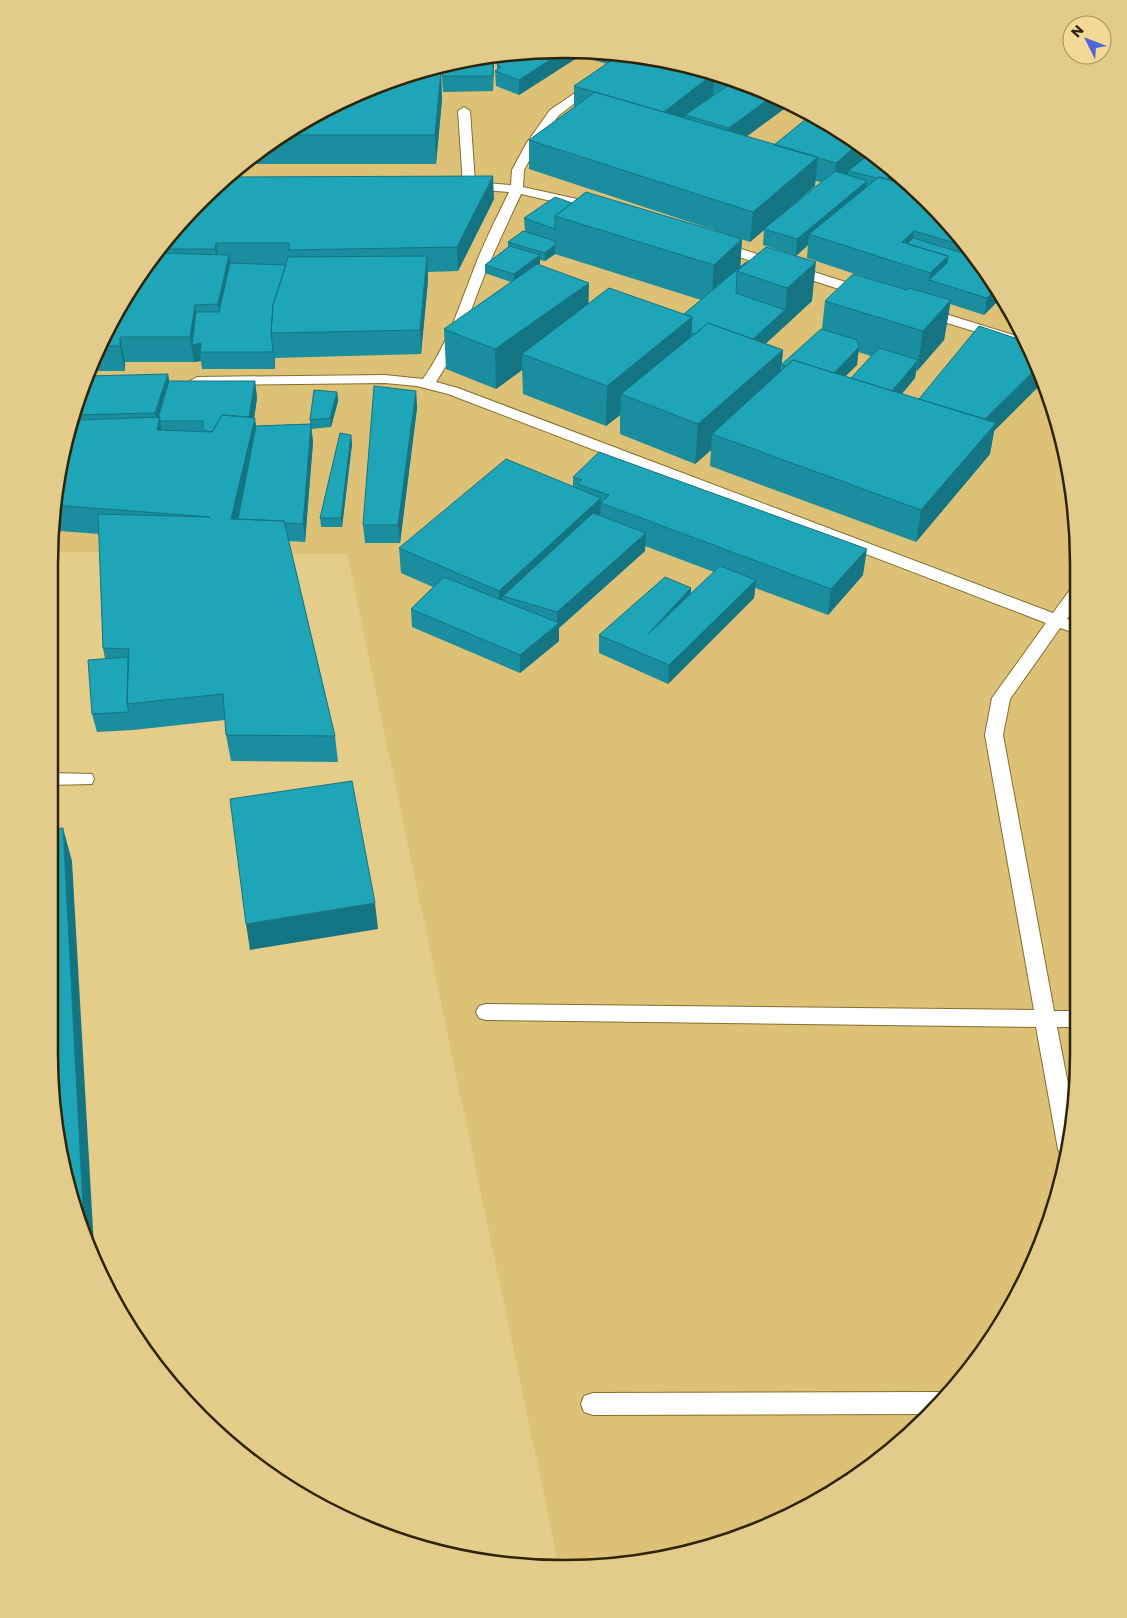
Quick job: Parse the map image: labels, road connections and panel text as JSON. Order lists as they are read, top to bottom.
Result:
{
  "north": "top left"
}
